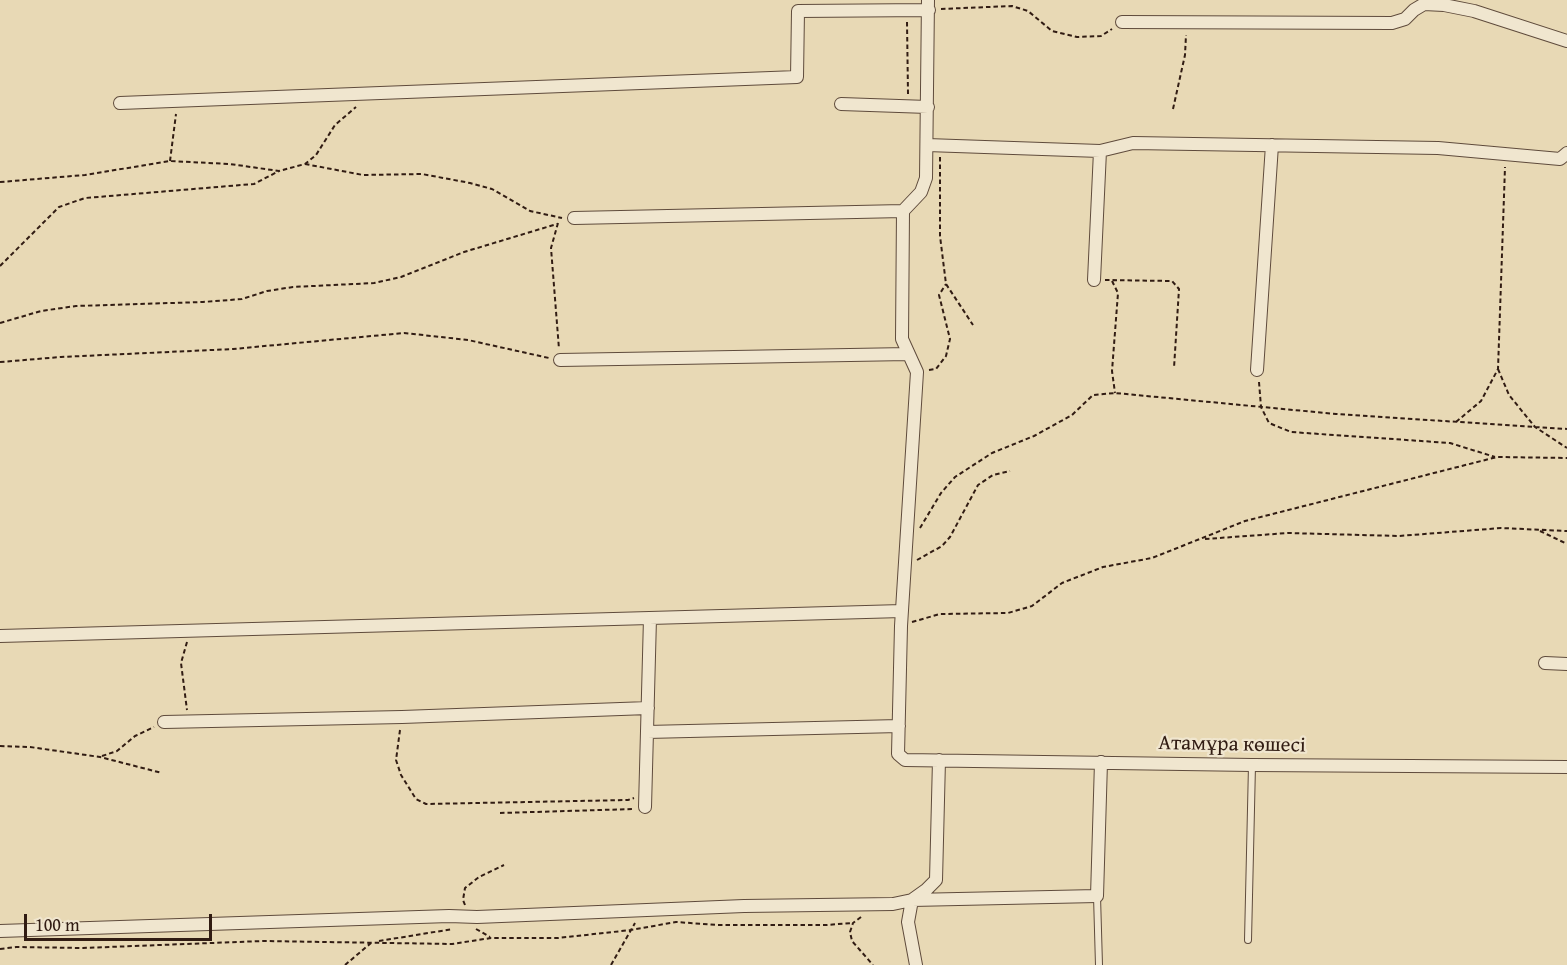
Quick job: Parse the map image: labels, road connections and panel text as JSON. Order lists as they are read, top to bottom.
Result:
{
  "streets": {
    "street": ["Атамұра көшесі"]
  },
  "scale_bar": "100 m"
}
